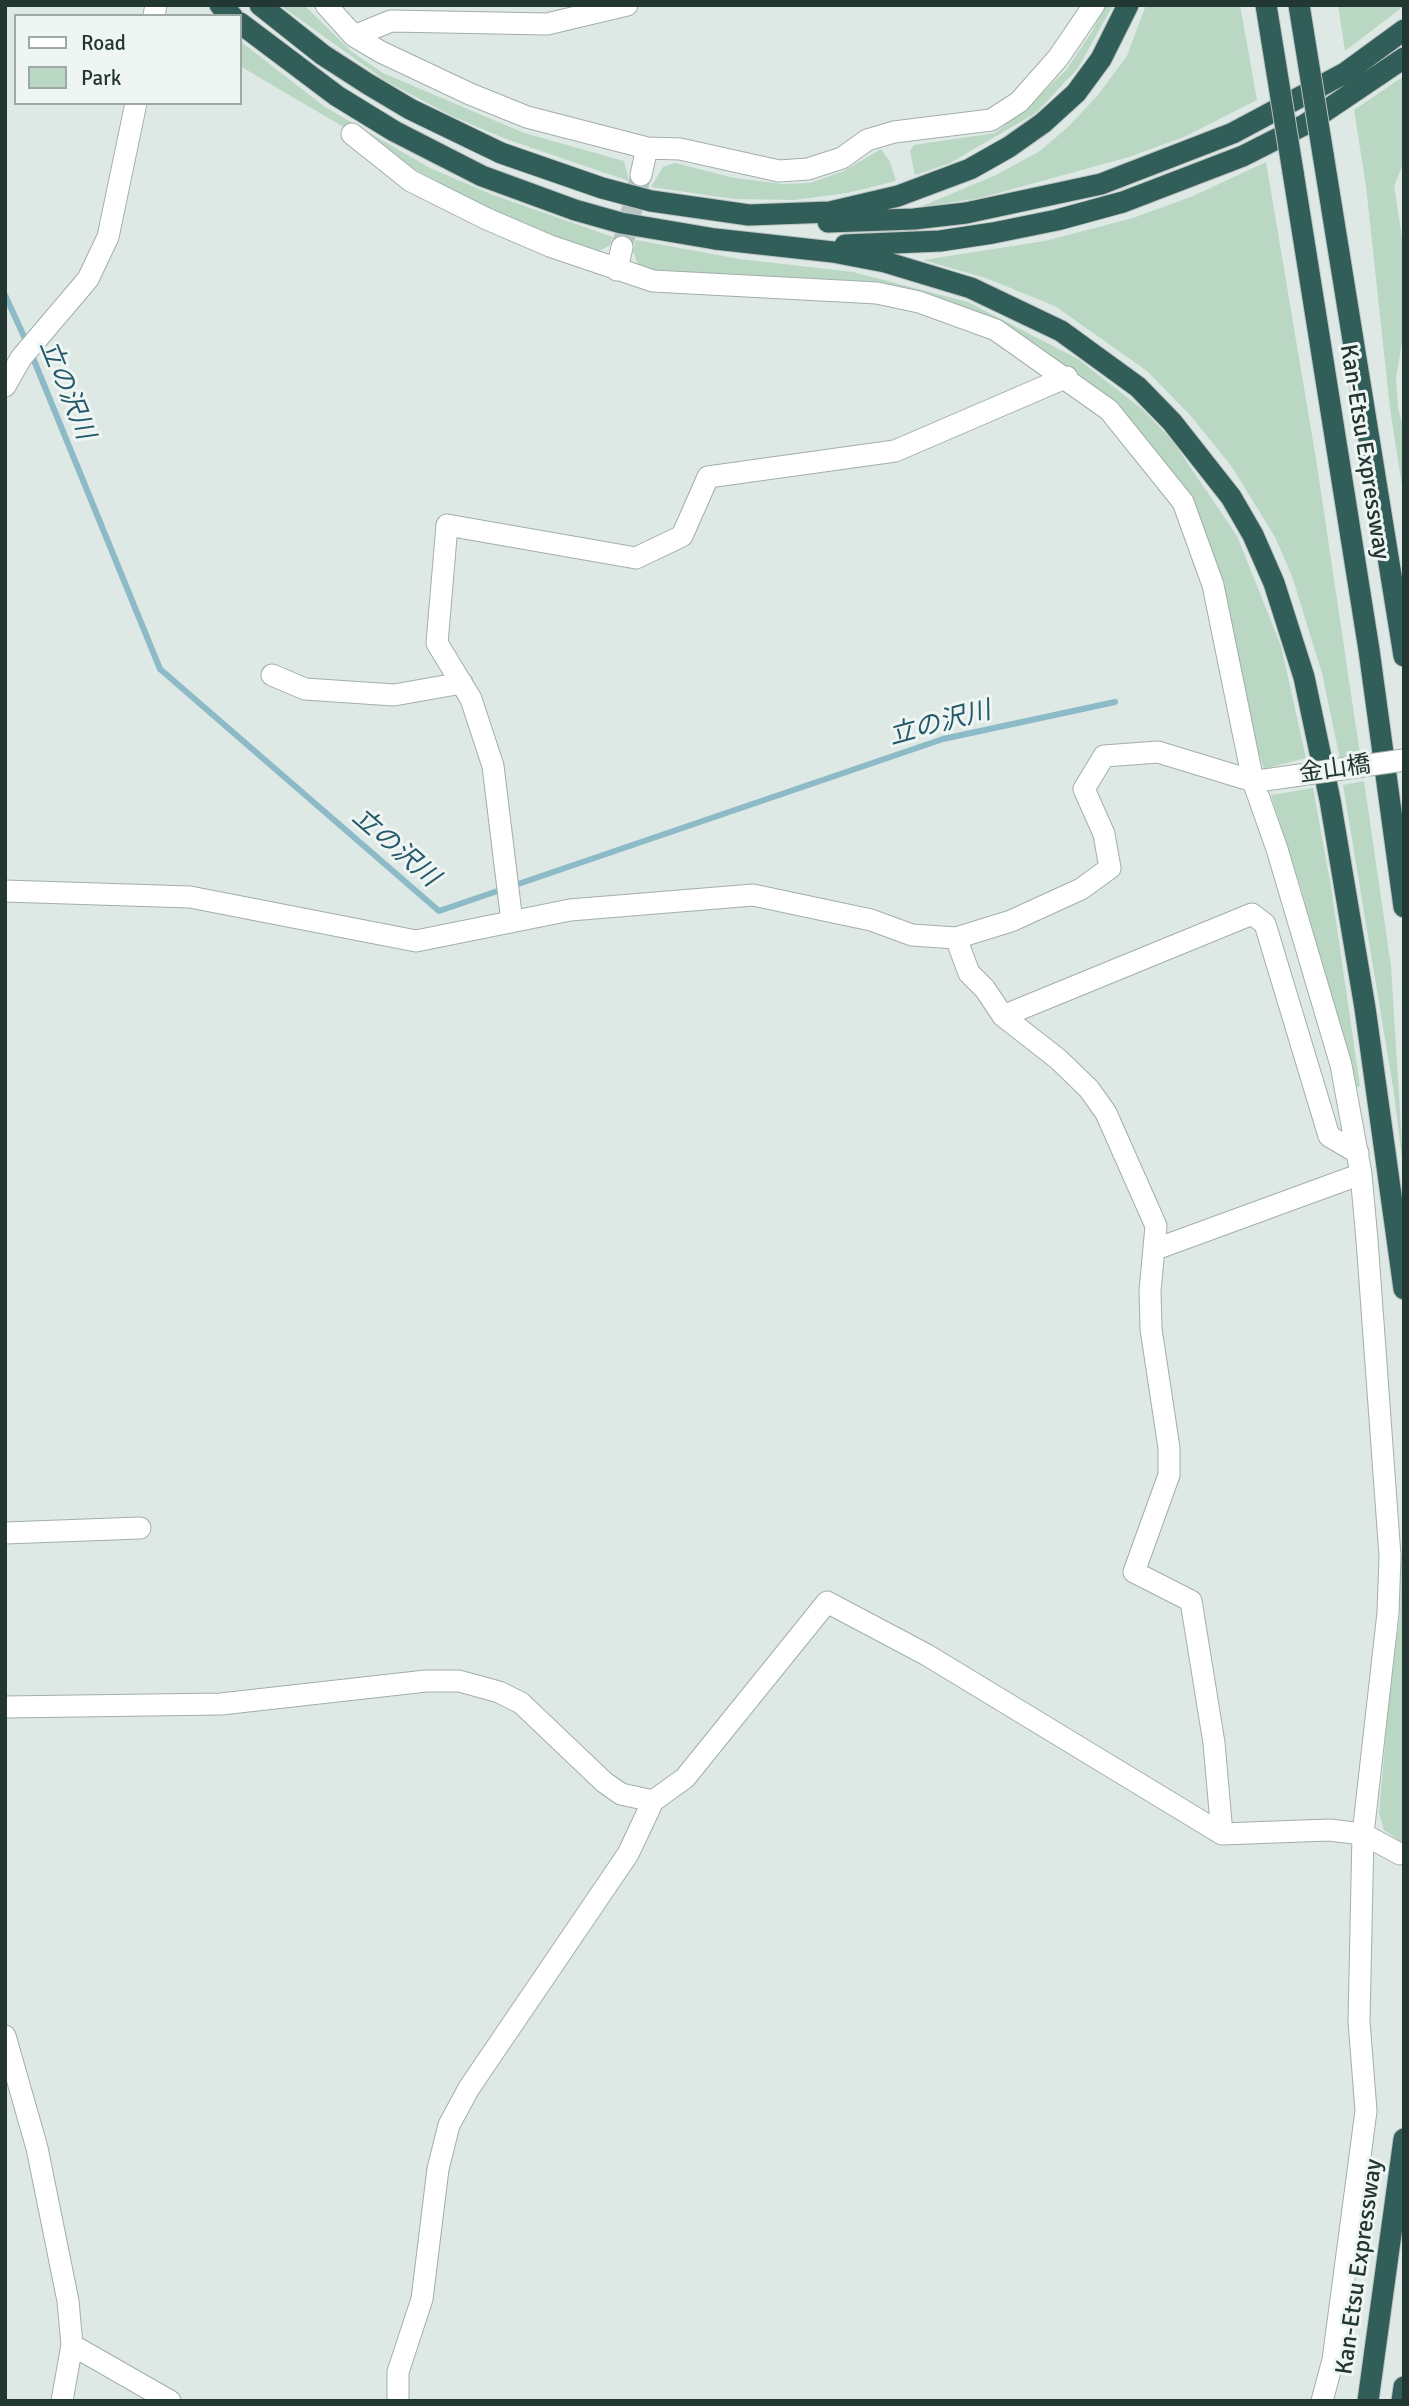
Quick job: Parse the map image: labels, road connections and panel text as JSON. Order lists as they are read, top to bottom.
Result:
{
  "streets": {
    "highway": ["Kan-Etsu Expressway"],
    "street": ["金山橋"]
  },
  "water": ["立の沢川"],
  "legend": ["Road", "Park"]
}
